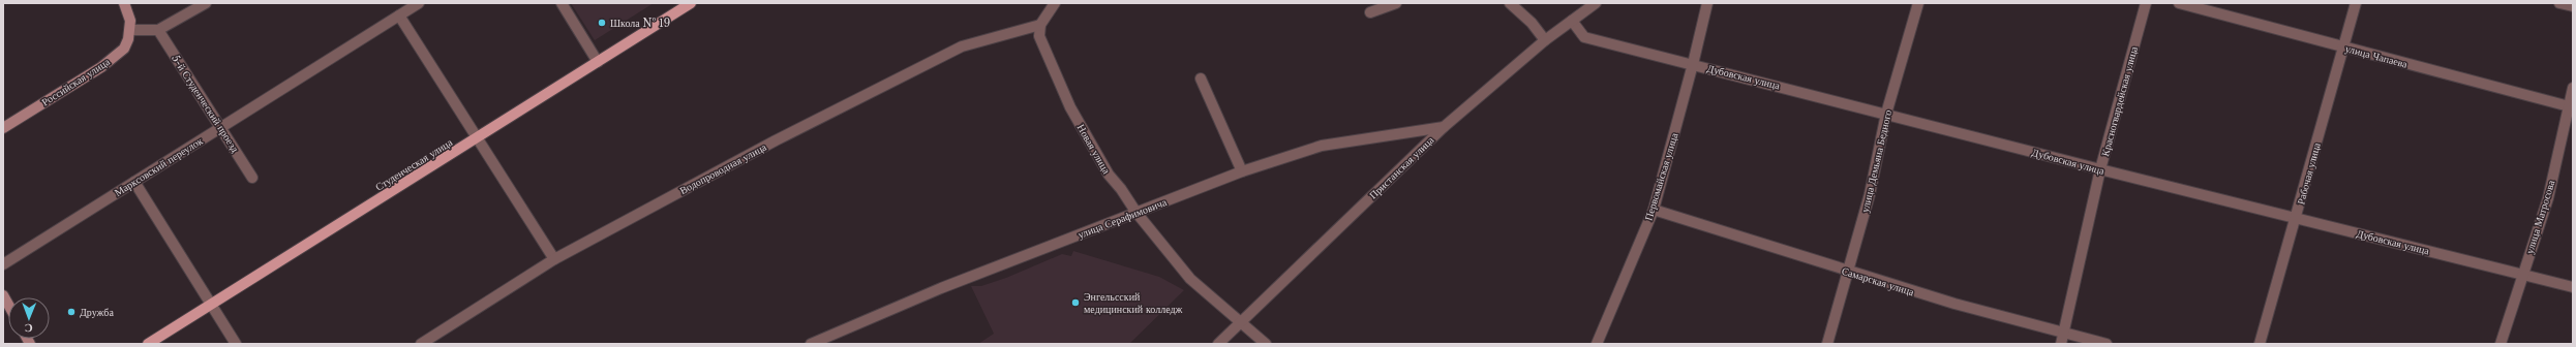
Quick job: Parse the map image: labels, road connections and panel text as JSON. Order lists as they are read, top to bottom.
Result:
{
  "streets": {
    "main road": ["Российская улица", "Студенческая улица"],
    "street": [
      "улица Чапаева",
      "Дубовская улица",
      "Красногвардейская улица",
      "5-й Студенческий проезд",
      "Новая улица",
      "улица Демьяна Бедного",
      "Марксовский переулок",
      "Пристанская улица",
      "Водопроводная улица",
      "Рабочая улица",
      "Первомайская улица",
      "улица Матросова",
      "улица Серафимовича",
      "Самарская улица"
    ]
  },
  "crossings": [
    ["улица Чапаева", "Рабочая улица"],
    ["улица Чапаева", "улица Матросова"],
    ["Дубовская улица", "Красногвардейская улица"],
    ["Дубовская улица", "улица Демьяна Бедного"],
    ["Дубовская улица", "Пристанская улица"],
    ["Дубовская улица", "Рабочая улица"],
    ["Дубовская улица", "Первомайская улица"],
    ["Дубовская улица", "улица Матросова"],
    ["Красногвардейская улица", "Самарская улица"],
    ["5-й Студенческий проезд", "Марксовский переулок"],
    ["Новая улица", "Пристанская улица"],
    ["Новая улица", "Водопроводная улица"],
    ["Новая улица", "улица Серафимовича"],
    ["улица Демьяна Бедного", "Самарская улица"],
    ["Пристанская улица", "улица Серафимовича"],
    ["Первомайская улица", "Самарская улица"]
  ],
  "places": ["Школа № 19", "Энгельсский медицинский колледж", "Дружба"],
  "north": "bottom"
}
